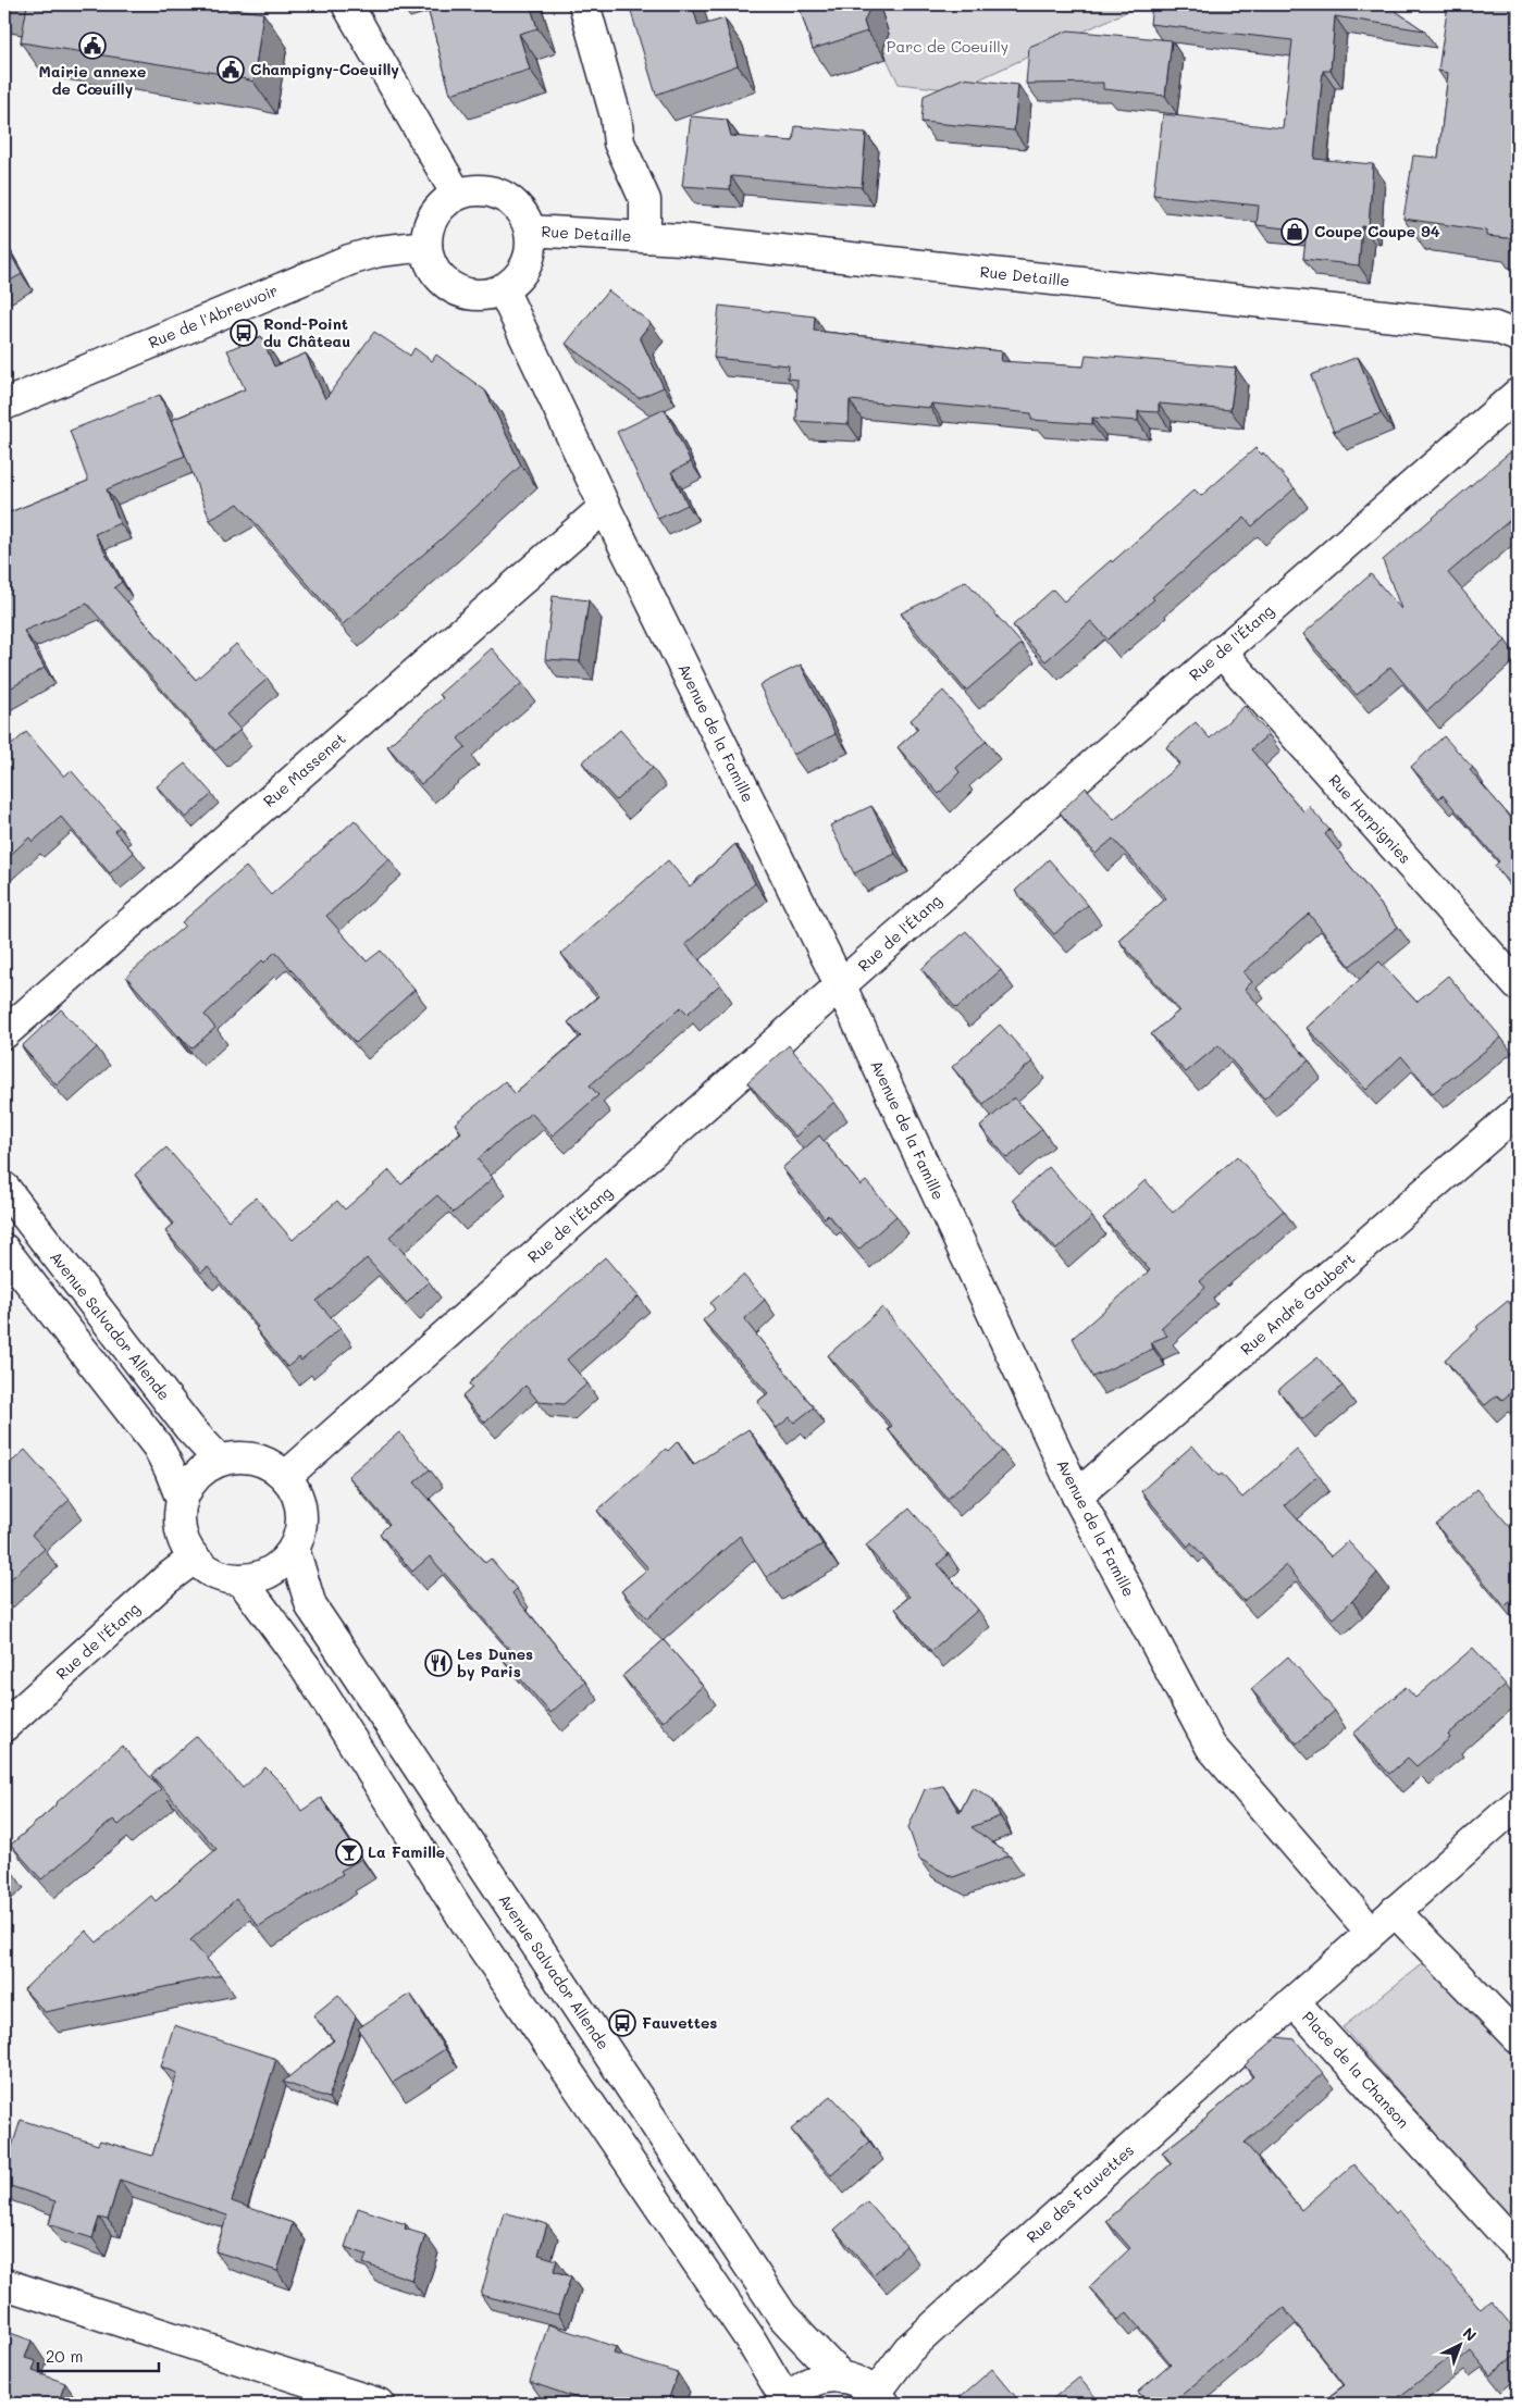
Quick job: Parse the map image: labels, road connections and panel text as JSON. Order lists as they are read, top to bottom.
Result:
{
  "streets": {
    "street": [
      "Rue Detaille",
      "Rue de l'Abreuvoir",
      "Rue de l'Étang",
      "Avenue de la Famille",
      "Rue Massenet",
      "Rue Harpignies",
      "Rue André Gaubert",
      "Avenue Salvador Allende",
      "Place de la Chanson",
      "Rue des Fauvettes"
    ]
  },
  "crossings": [
    ["Rue Detaille", "Rue de l'Abreuvoir"],
    ["Rue Detaille", "Avenue de la Famille"],
    ["Rue de l'Abreuvoir", "Avenue de la Famille"],
    ["Rue de l'Étang", "Avenue de la Famille"],
    ["Rue de l'Étang", "Rue Harpignies"],
    ["Rue de l'Étang", "Avenue Salvador Allende"],
    ["Avenue de la Famille", "Rue Massenet"],
    ["Avenue de la Famille", "Rue André Gaubert"],
    ["Avenue de la Famille", "Place de la Chanson"],
    ["Place de la Chanson", "Rue des Fauvettes"]
  ],
  "parks": ["Parc de Coeuilly"],
  "places": {
    "public building": ["Mairie annexe de Cœuilly", "Champigny-Coeuilly"],
    "shop": ["Coupe Coupe 94"],
    "bus stop": ["Rond-Point du Château", "Fauvettes"],
    "restaurant": ["Les Dunes by Paris"],
    "bar": ["La Famille"]
  },
  "scale_bar": "20 m",
  "north": "top right"
}
